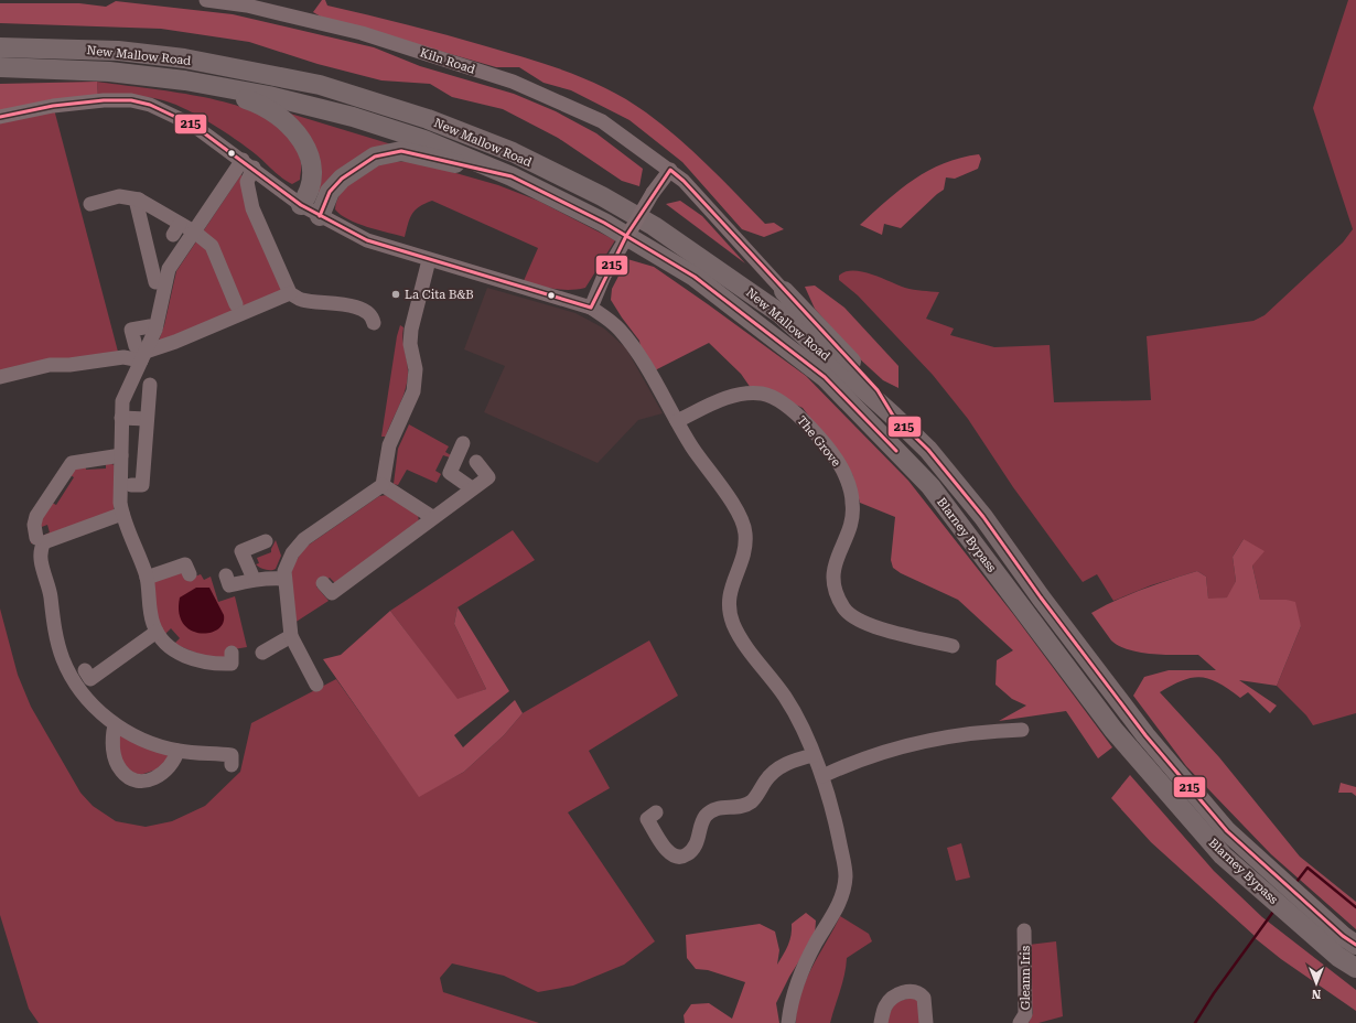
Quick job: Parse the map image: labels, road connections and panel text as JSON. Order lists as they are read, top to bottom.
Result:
{
  "streets": {
    "highway": ["New Mallow Road", "Blarney Bypass"],
    "street": ["Kiln Road", "The Grove", "Gleann Iris"]
  },
  "crossings": [
    ["New Mallow Road", "Blarney Bypass"]
  ],
  "places": ["La Cita B&B"],
  "lines": ["transit line 215"],
  "north": "bottom"
}
